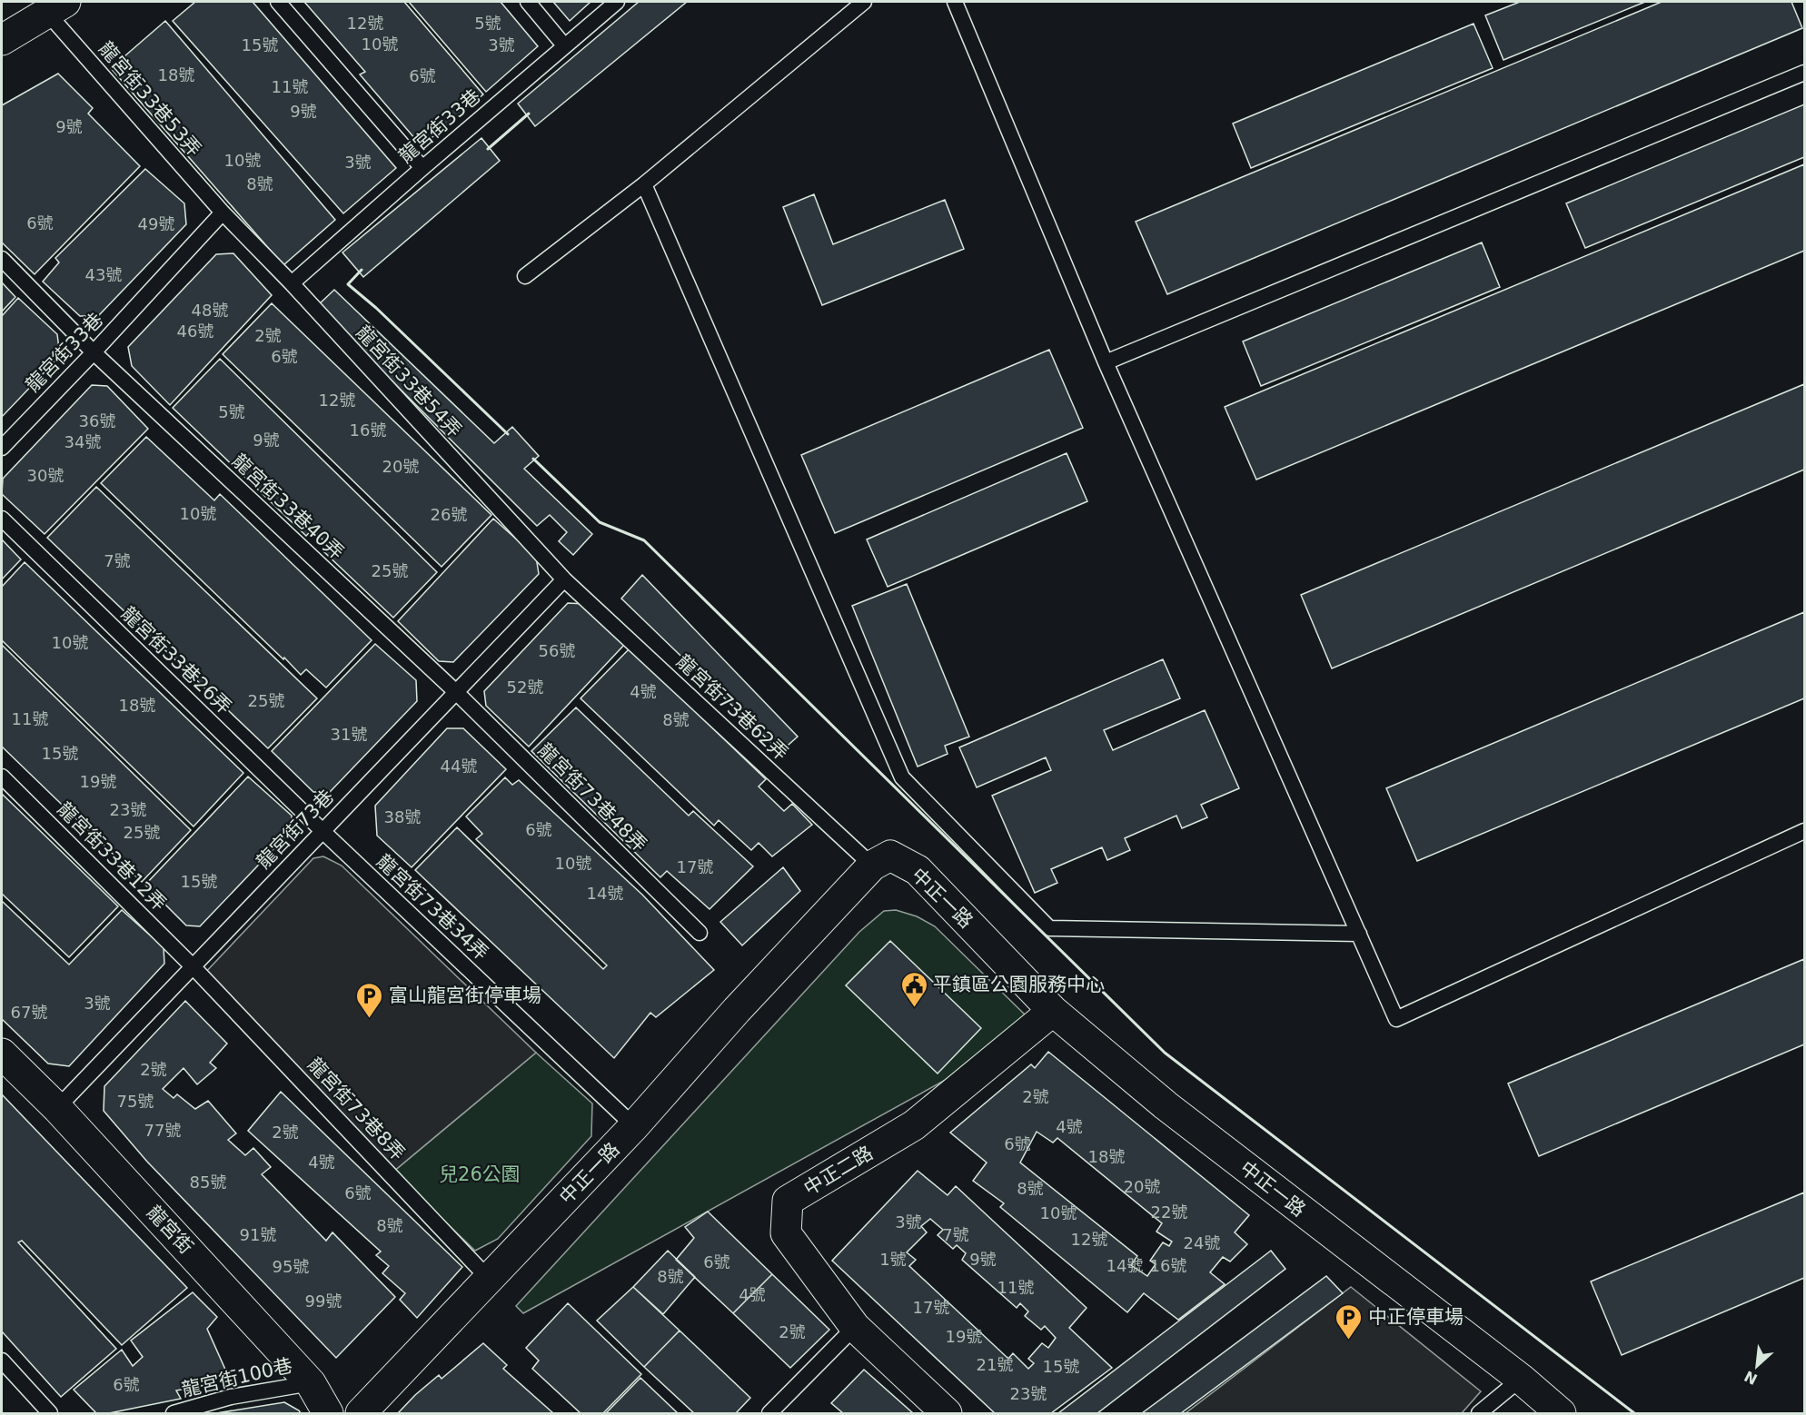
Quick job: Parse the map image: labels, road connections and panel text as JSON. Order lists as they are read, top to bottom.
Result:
{
  "streets": {
    "street": ["中正一路", "中正二路", "龍宮街"],
    "lane": [
      "龍宮街33巷53弄",
      "龍宮街33巷",
      "龍宮街33巷54弄",
      "龍宮街33巷40弄",
      "龍宮街33巷26弄",
      "龍宮街73巷62弄",
      "龍宮街73巷48弄",
      "龍宮街73巷",
      "龍宮街33巷12弄",
      "龍宮街73巷34弄",
      "龍宮街73巷8弄",
      "龍宮街100巷"
    ]
  },
  "crossings": [
    ["龍宮街33巷53弄", "龍宮街33巷"],
    ["龍宮街33巷53弄", "龍宮街33巷54弄"],
    ["龍宮街33巷", "龍宮街33巷54弄"],
    ["龍宮街33巷", "龍宮街33巷40弄"],
    ["龍宮街33巷54弄", "龍宮街73巷62弄"],
    ["龍宮街33巷54弄", "龍宮街73巷"],
    ["龍宮街33巷40弄", "龍宮街73巷48弄"],
    ["龍宮街33巷40弄", "龍宮街73巷"],
    ["龍宮街33巷26弄", "龍宮街73巷"],
    ["龍宮街33巷26弄", "龍宮街73巷34弄"],
    ["龍宮街73巷62弄", "龍宮街73巷"],
    ["龍宮街73巷62弄", "中正一路"],
    ["龍宮街73巷48弄", "龍宮街73巷"],
    ["龍宮街73巷", "龍宮街33巷12弄"],
    ["龍宮街73巷", "龍宮街73巷34弄"],
    ["龍宮街73巷", "龍宮街73巷8弄"],
    ["龍宮街73巷", "龍宮街"],
    ["龍宮街33巷12弄", "龍宮街73巷8弄"],
    ["中正一路", "龍宮街73巷34弄"],
    ["中正一路", "龍宮街73巷8弄"],
    ["中正一路", "中正二路"],
    ["龍宮街", "龍宮街100巷"]
  ],
  "parks": ["兒26公園"],
  "places": {
    "public building": ["平鎮區公園服務中心"],
    "parking": ["富山龍宮街停車場", "中正停車場"]
  },
  "house_numbers": [
    "12號",
    "5號",
    "10號",
    "15號",
    "3號",
    "18號",
    "6號",
    "11號",
    "9號",
    "9號",
    "10號",
    "3號",
    "8號",
    "6號",
    "49號",
    "43號",
    "48號",
    "46號",
    "2號",
    "6號",
    "12號",
    "5號",
    "36號",
    "16號",
    "9號",
    "34號",
    "20號",
    "30號",
    "10號",
    "26號",
    "7號",
    "25號",
    "10號",
    "56號",
    "52號",
    "4號",
    "25號",
    "18號",
    "11號",
    "8號",
    "31號",
    "15號",
    "44號",
    "19號",
    "23號",
    "38號",
    "6號",
    "25號",
    "10號",
    "17號",
    "15號",
    "14號",
    "3號",
    "67號",
    "2號",
    "2號",
    "75號",
    "4號",
    "77號",
    "2號",
    "6號",
    "18號",
    "4號",
    "85號",
    "20號",
    "8號",
    "6號",
    "22號",
    "10號",
    "3號",
    "8號",
    "91號",
    "7號",
    "12號",
    "24號",
    "1號",
    "9號",
    "6號",
    "14號",
    "16號",
    "95號",
    "8號",
    "11號",
    "4號",
    "99號",
    "17號",
    "2號",
    "19號",
    "21號",
    "15號",
    "6號",
    "23號"
  ],
  "north": "bottom left"
}
